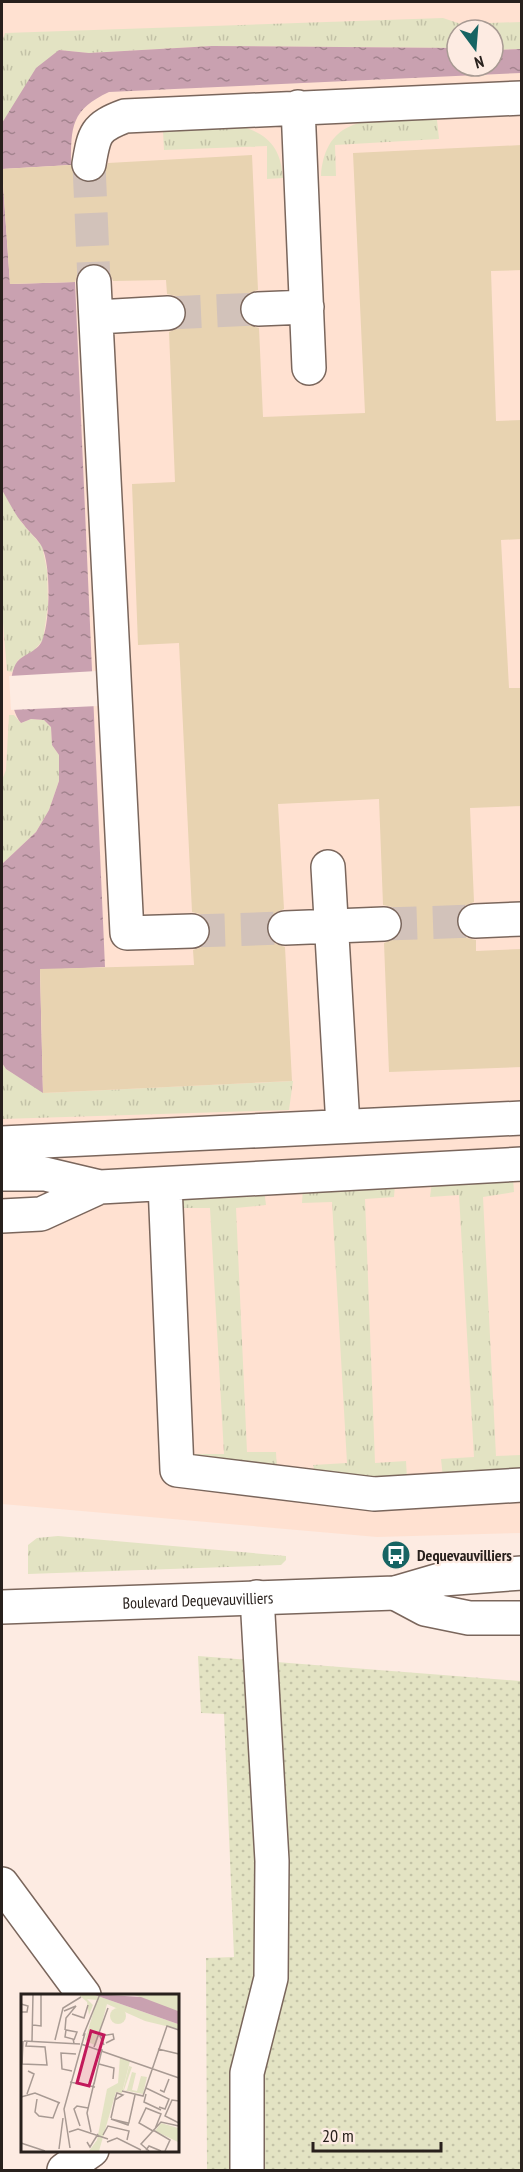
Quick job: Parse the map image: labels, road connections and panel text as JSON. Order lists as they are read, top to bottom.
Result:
{
  "streets": {
    "main road": ["Boulevard Dequevauvilliers"]
  },
  "places": {
    "bus stop": ["Dequevauvilliers"]
  },
  "scale_bar": "20 m",
  "north": "bottom"
}
